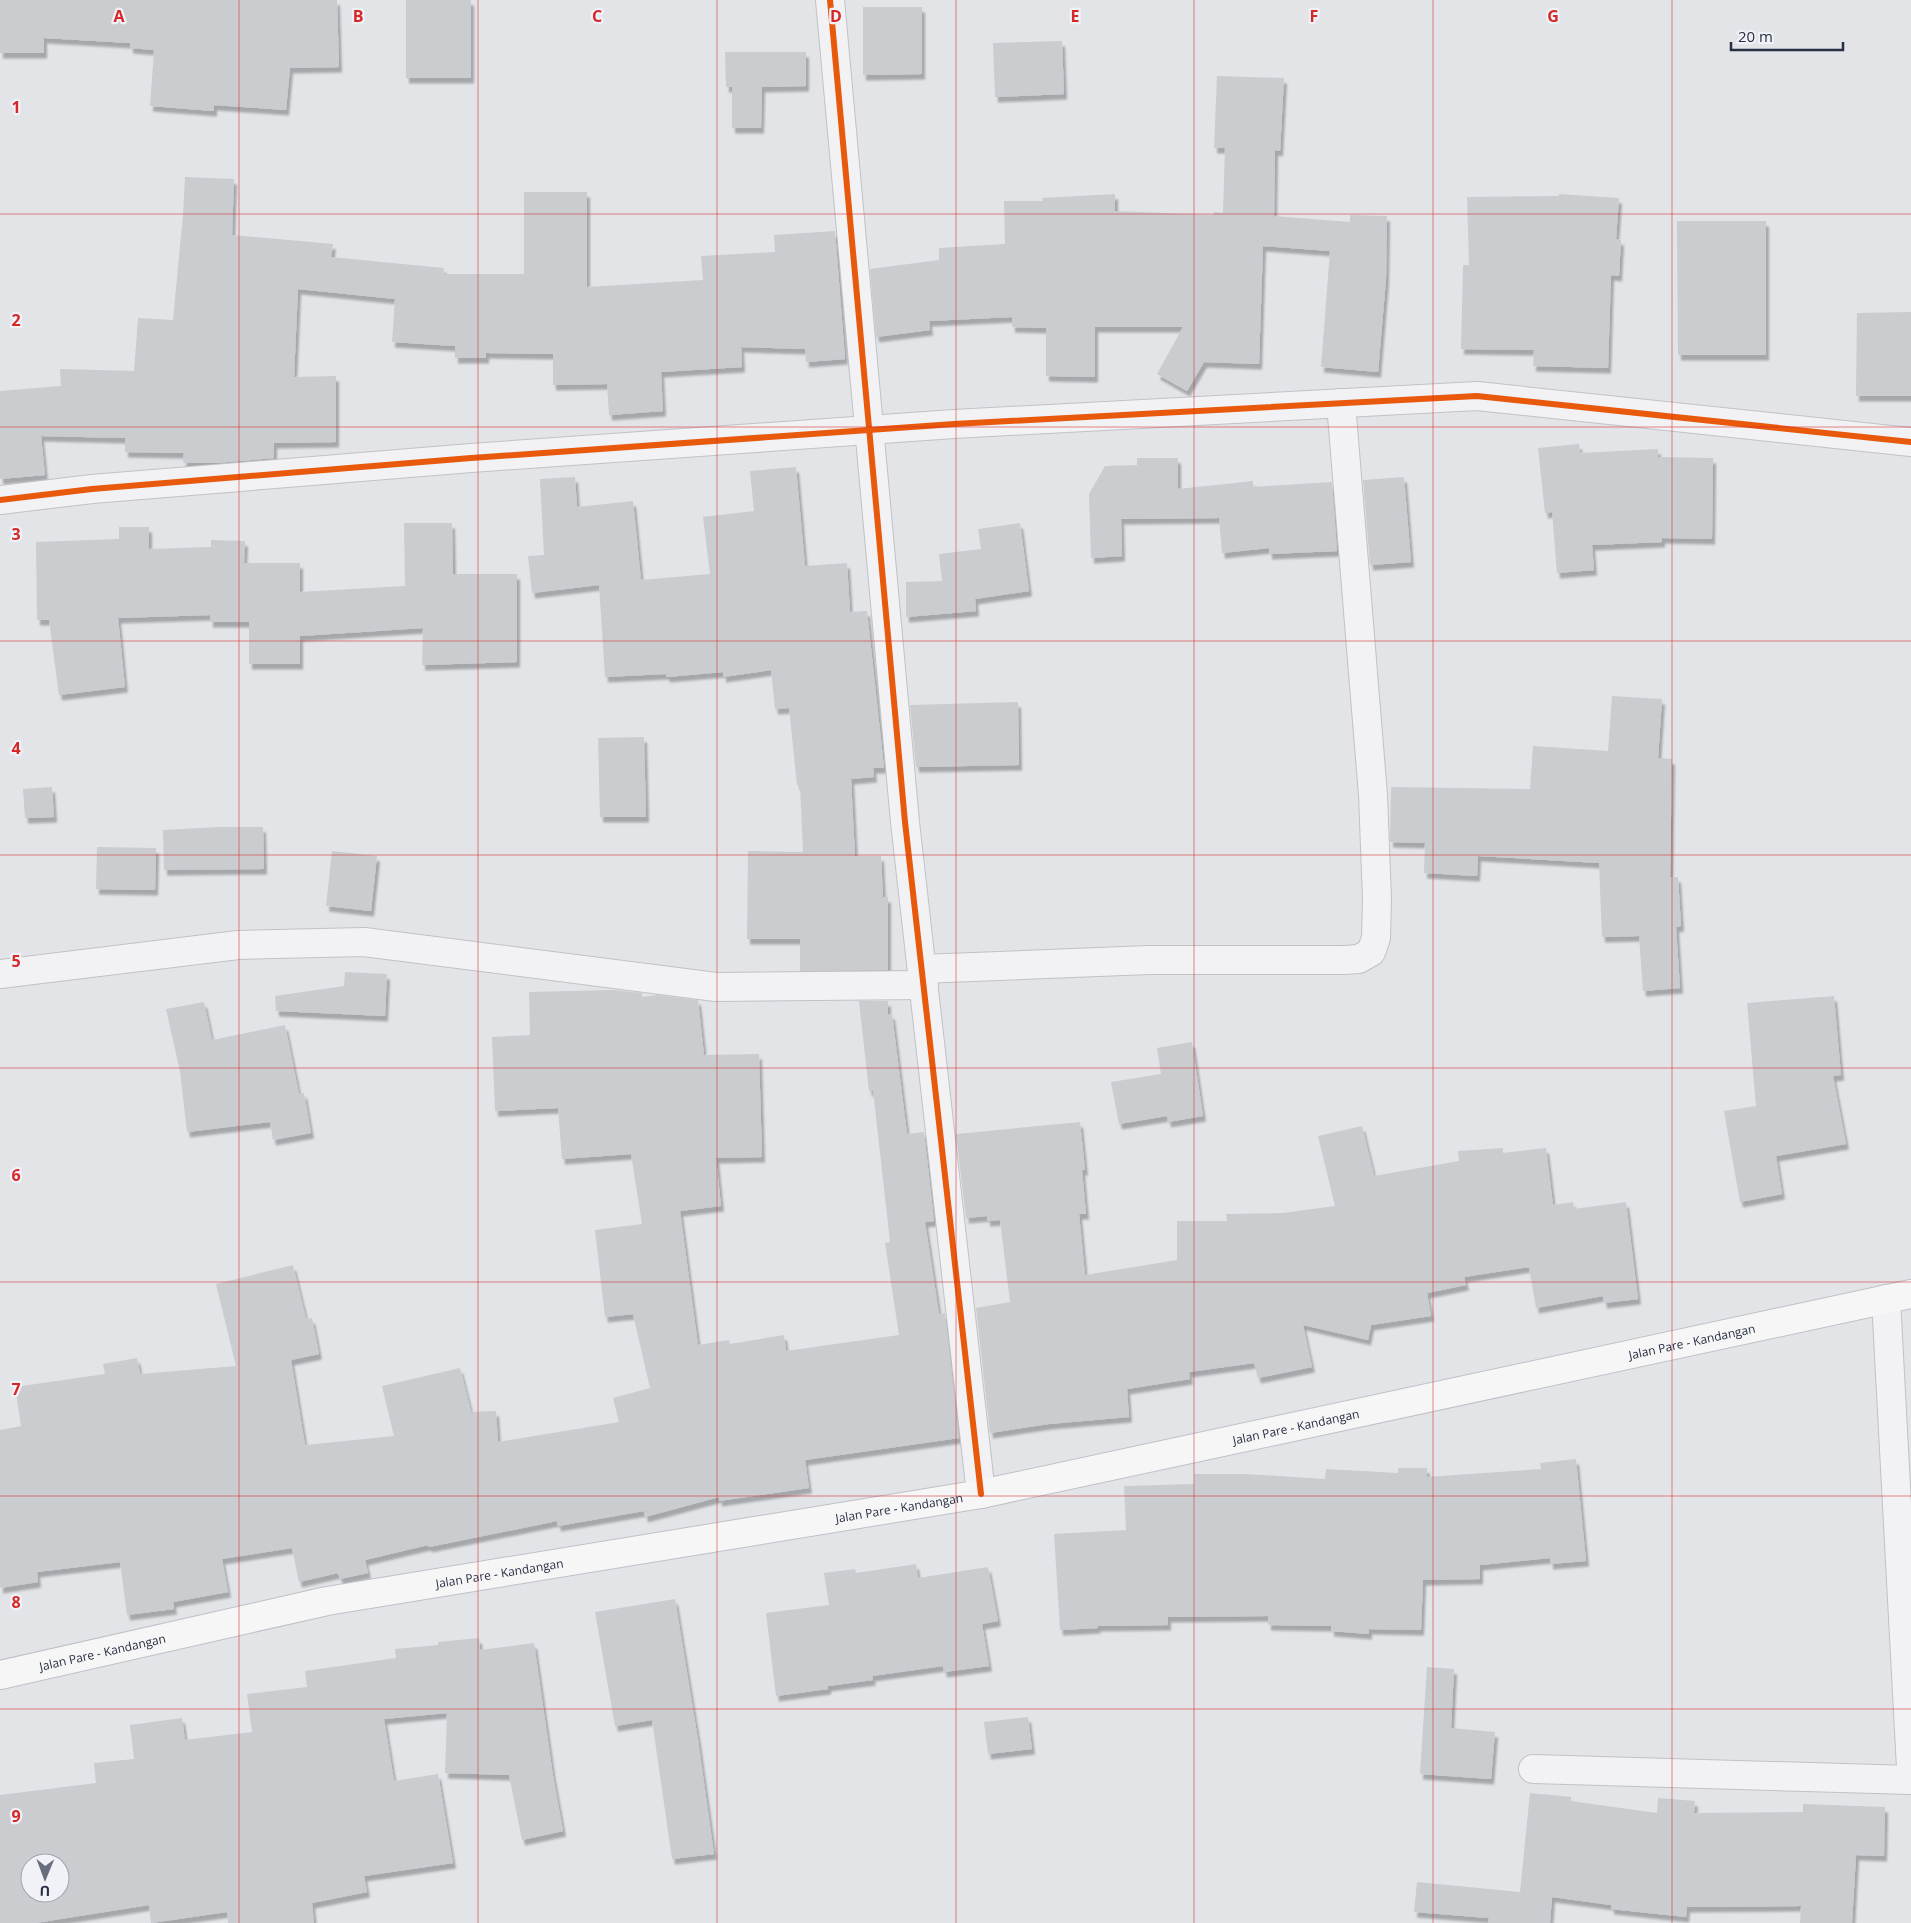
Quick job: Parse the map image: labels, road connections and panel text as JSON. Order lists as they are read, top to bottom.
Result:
{
  "streets": {
    "main road": ["Jalan Pare - Kandangan"]
  },
  "scale_bar": "20 m",
  "north": "bottom",
  "grid": {
    "columns": [
      "A",
      "B",
      "C",
      "D",
      "E",
      "F",
      "G"
    ],
    "rows": [
      "1",
      "2",
      "3",
      "4",
      "5",
      "6",
      "7",
      "8",
      "9"
    ]
  }
}
